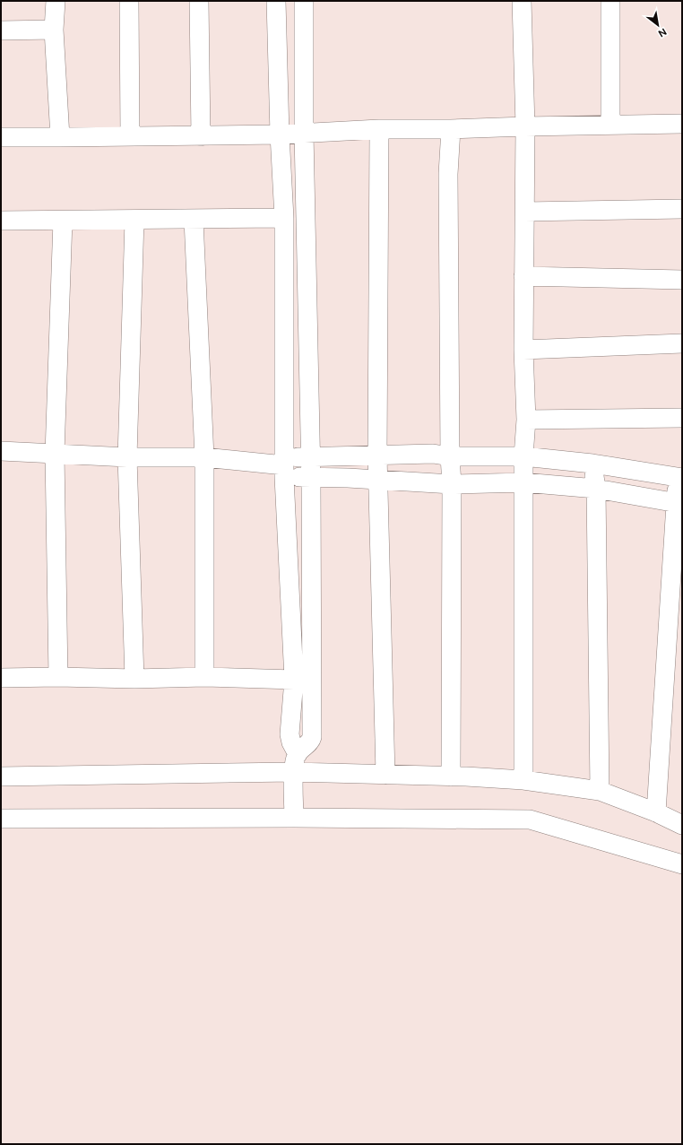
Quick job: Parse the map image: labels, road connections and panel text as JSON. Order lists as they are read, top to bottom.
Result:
{
  "north": "bottom right"
}
